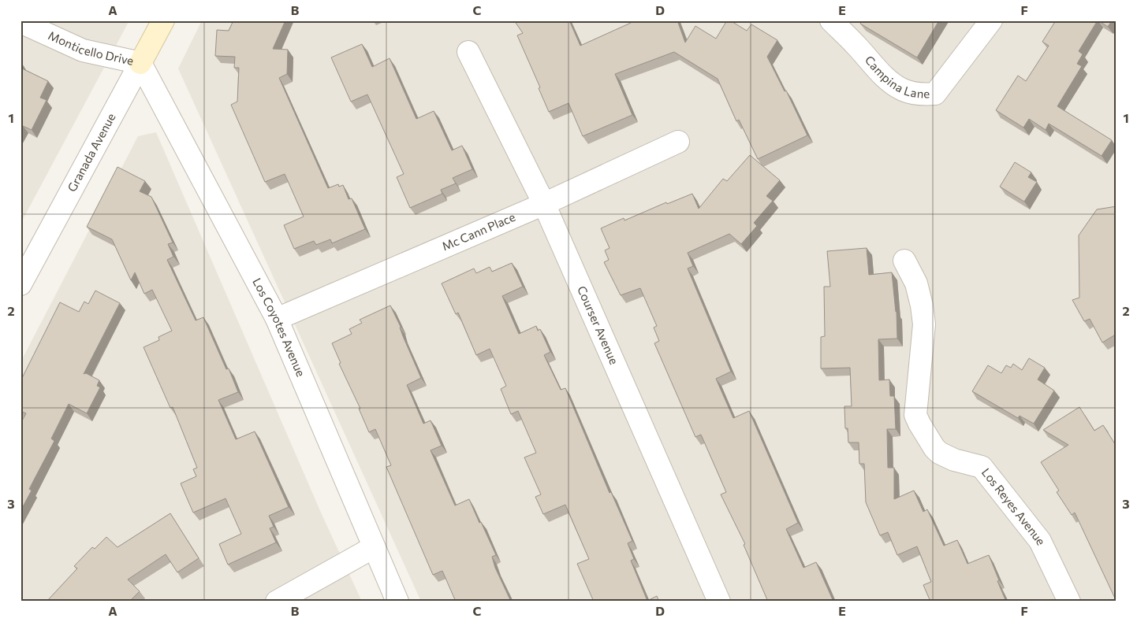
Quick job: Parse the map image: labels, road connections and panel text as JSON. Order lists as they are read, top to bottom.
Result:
{
  "streets": {
    "street": [
      "Monticello Drive",
      "Campina Lane",
      "Granada Avenue",
      "Mc Cann Place",
      "Courser Avenue",
      "Los Coyotes Avenue",
      "Los Reyes Avenue"
    ]
  },
  "crossings": [
    ["Monticello Drive", "Granada Avenue"],
    ["Monticello Drive", "Los Coyotes Avenue"],
    ["Granada Avenue", "Los Coyotes Avenue"],
    ["Mc Cann Place", "Courser Avenue"],
    ["Mc Cann Place", "Los Coyotes Avenue"]
  ],
  "grid": {
    "columns": [
      "A",
      "B",
      "C",
      "D",
      "E",
      "F"
    ],
    "rows": ["1", "2", "3"]
  }
}
